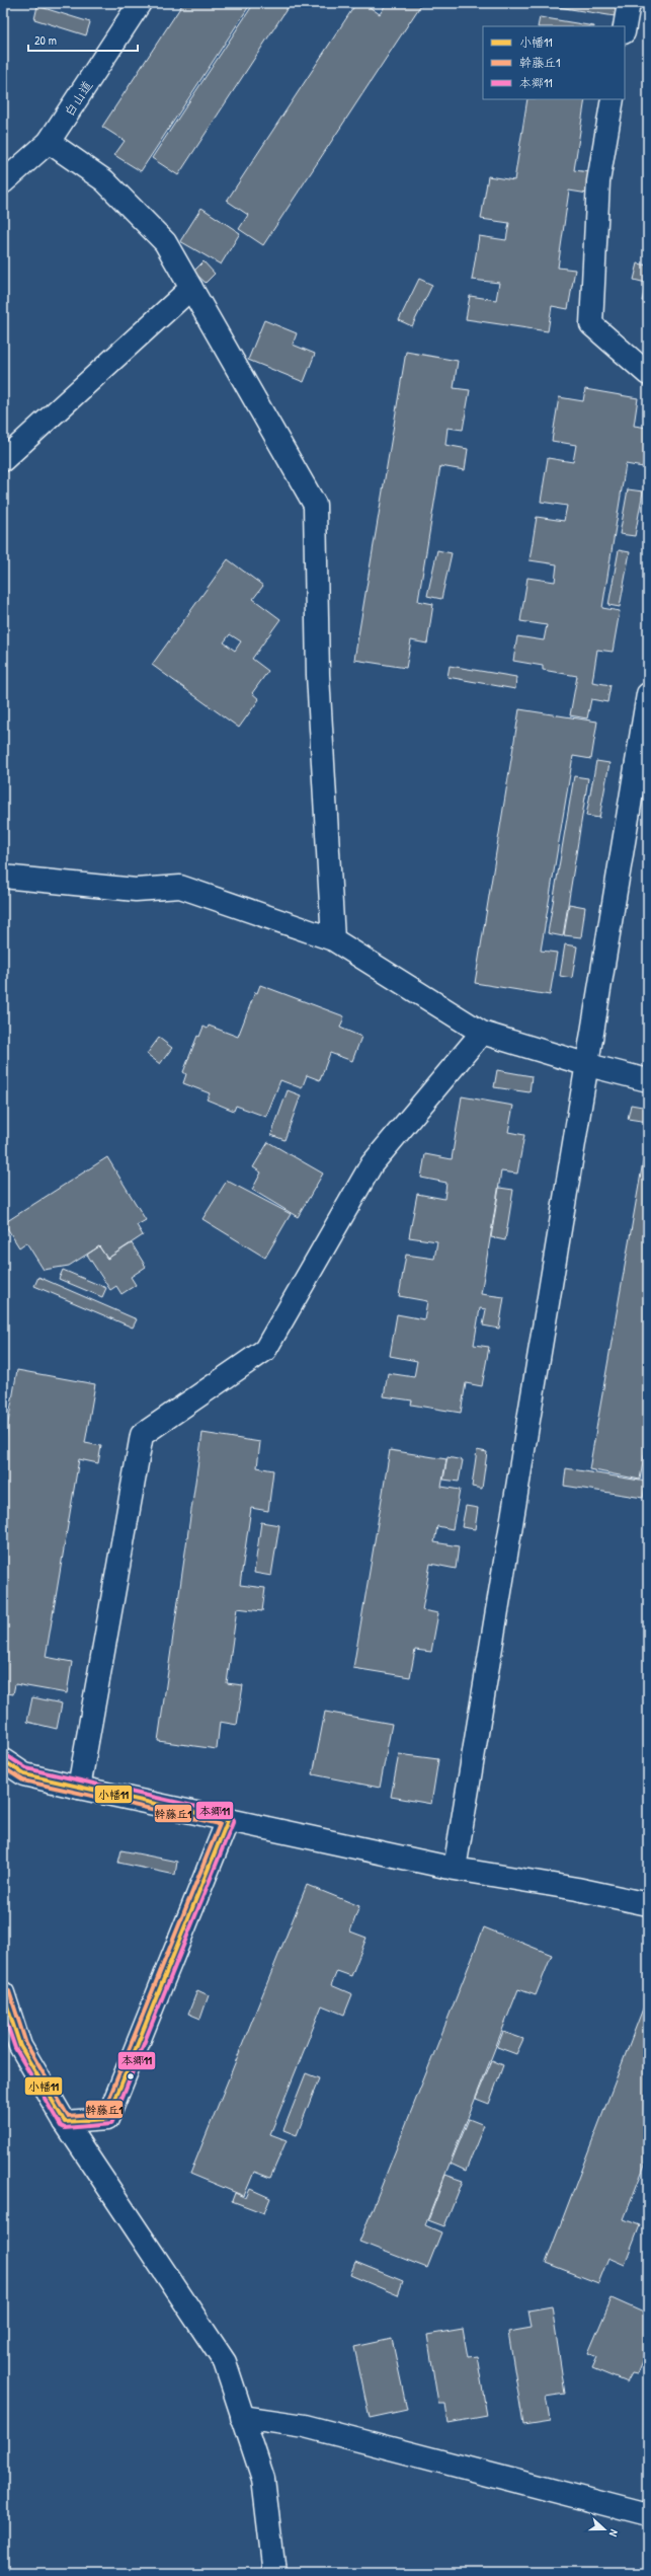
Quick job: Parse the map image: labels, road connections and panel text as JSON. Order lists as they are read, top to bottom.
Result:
{
  "streets": {
    "street": ["白山道"]
  },
  "lines": ["transit line 本郷11", "transit line 小幡11", "transit line 幹藤丘1"],
  "legend": ["小幡11", "幹藤丘1", "本郷11"],
  "scale_bar": "20 m",
  "north": "right"
}
